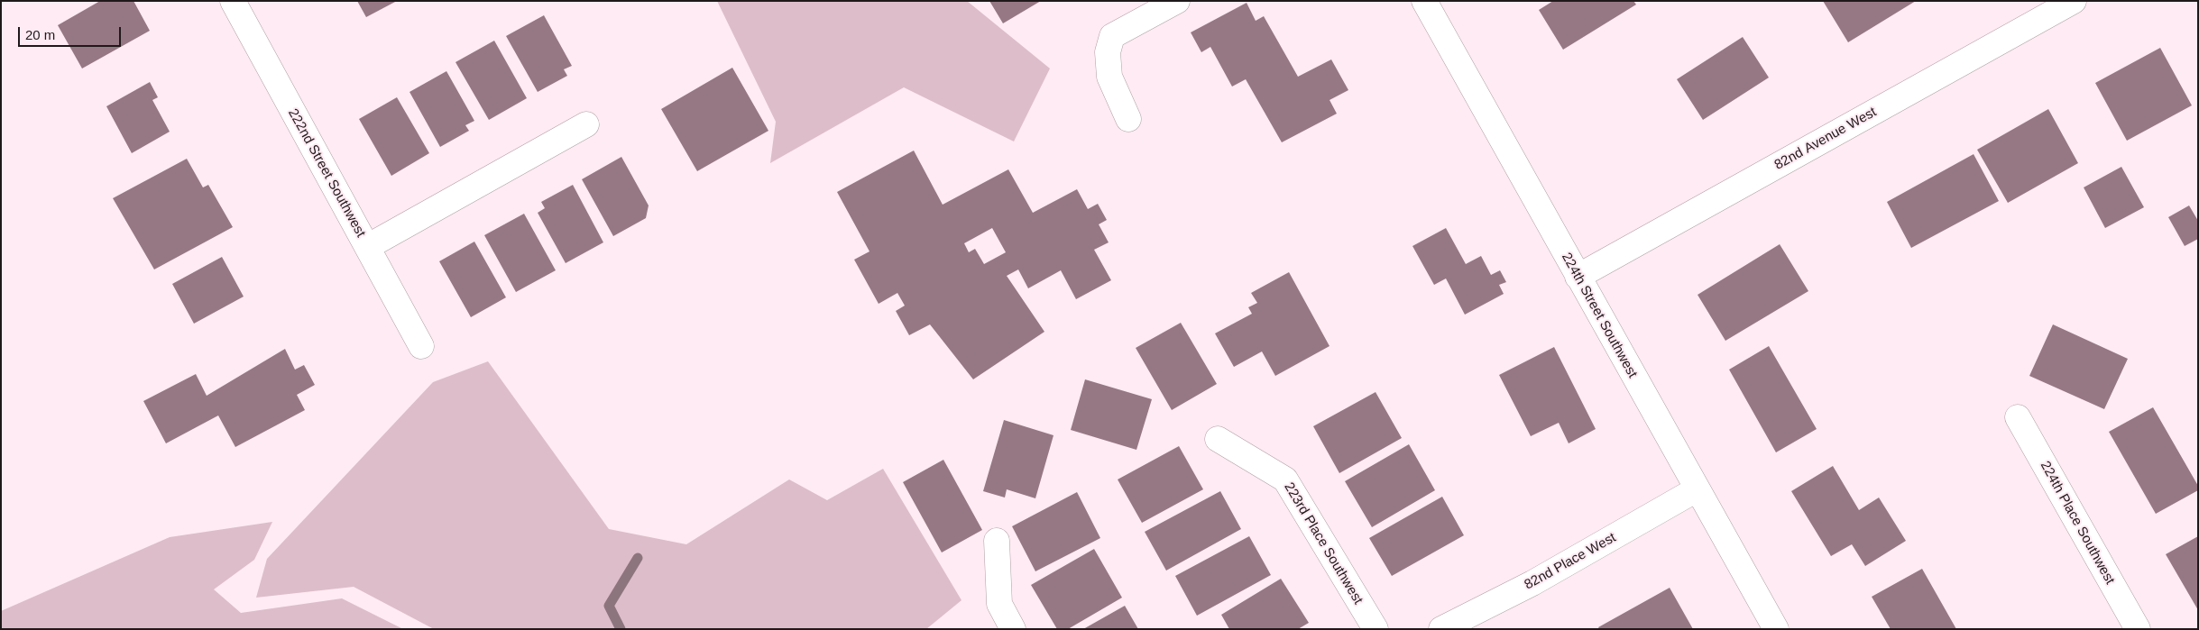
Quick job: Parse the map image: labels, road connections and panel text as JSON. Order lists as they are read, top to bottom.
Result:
{
  "streets": {
    "street": [
      "82nd Avenue West",
      "222nd Street Southwest",
      "224th Street Southwest",
      "224th Place Southwest",
      "223rd Place Southwest",
      "82nd Place West"
    ]
  },
  "crossings": [
    ["82nd Avenue West", "224th Street Southwest"],
    ["224th Street Southwest", "82nd Place West"]
  ],
  "scale_bar": "20 m"
}
